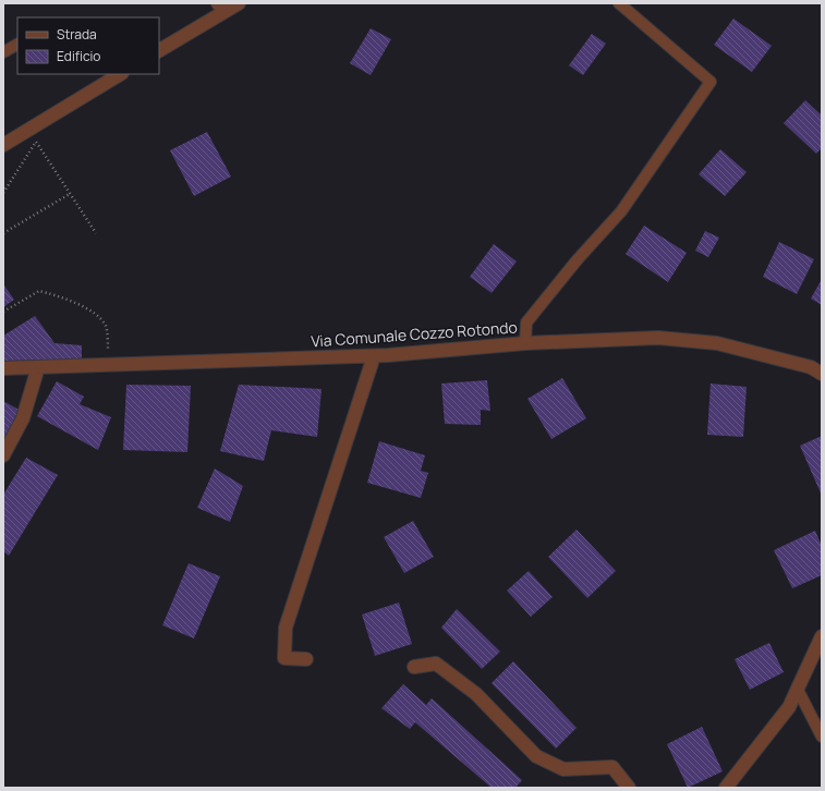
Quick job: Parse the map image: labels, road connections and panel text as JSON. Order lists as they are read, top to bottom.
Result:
{
  "streets": {
    "street": ["Via Comunale Cozzo Rotondo"]
  },
  "legend": ["Strada", "Edificio"]
}
